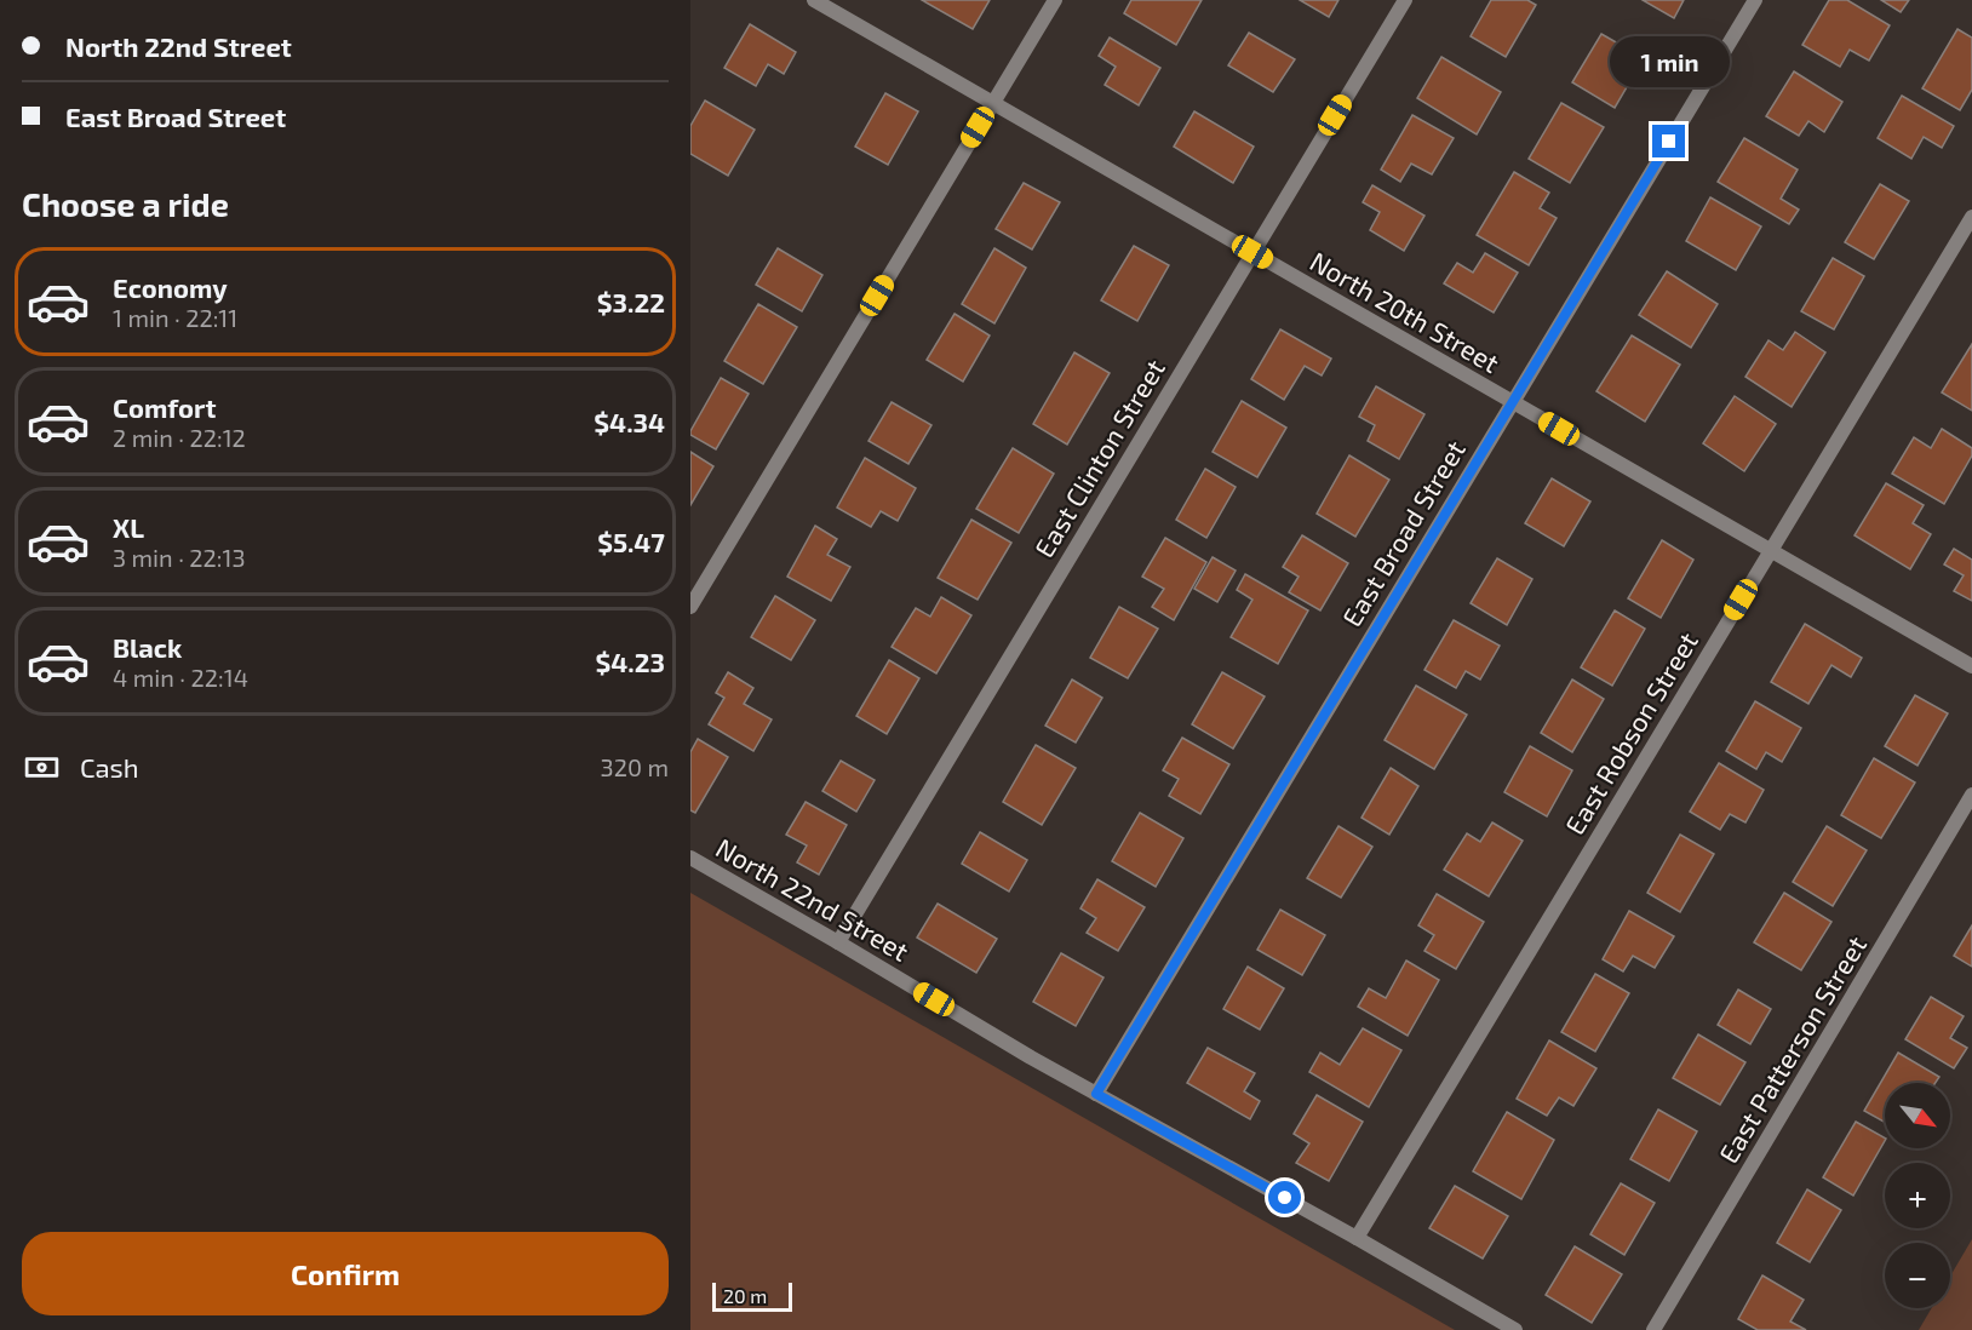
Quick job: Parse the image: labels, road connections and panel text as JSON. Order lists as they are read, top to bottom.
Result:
{
  "streets": {
    "street": [
      "North 20th Street",
      "East Clinton Street",
      "East Broad Street",
      "East Robson Street",
      "North 22nd Street",
      "East Patterson Street"
    ]
  },
  "crossings": [
    ["North 20th Street", "East Clinton Street"],
    ["North 20th Street", "East Broad Street"],
    ["North 20th Street", "East Robson Street"],
    ["East Clinton Street", "North 22nd Street"],
    ["East Broad Street", "North 22nd Street"],
    ["East Robson Street", "North 22nd Street"]
  ],
  "scale_bar": "20 m",
  "north": "bottom right",
  "page": {
    "banner": ["North 22nd Street", "East Broad Street"],
    "bubble": "1 min",
    "heading": "Choose a ride",
    "list": [
      {
        "name": "Economy",
        "note": "1 min · 22:11",
        "value": "$3.22"
      },
      {
        "name": "Comfort",
        "note": "2 min · 22:12",
        "value": "$4.34"
      },
      {
        "name": "XL",
        "note": "3 min · 22:13",
        "value": "$5.47"
      },
      {
        "name": "Black",
        "note": "4 min · 22:14",
        "value": "$4.23"
      }
    ],
    "pay": ["Cash", "320 m"],
    "map_buttons": ["+", "−"],
    "buttons": "Confirm",
    "scale": "20 m"
  }
}
